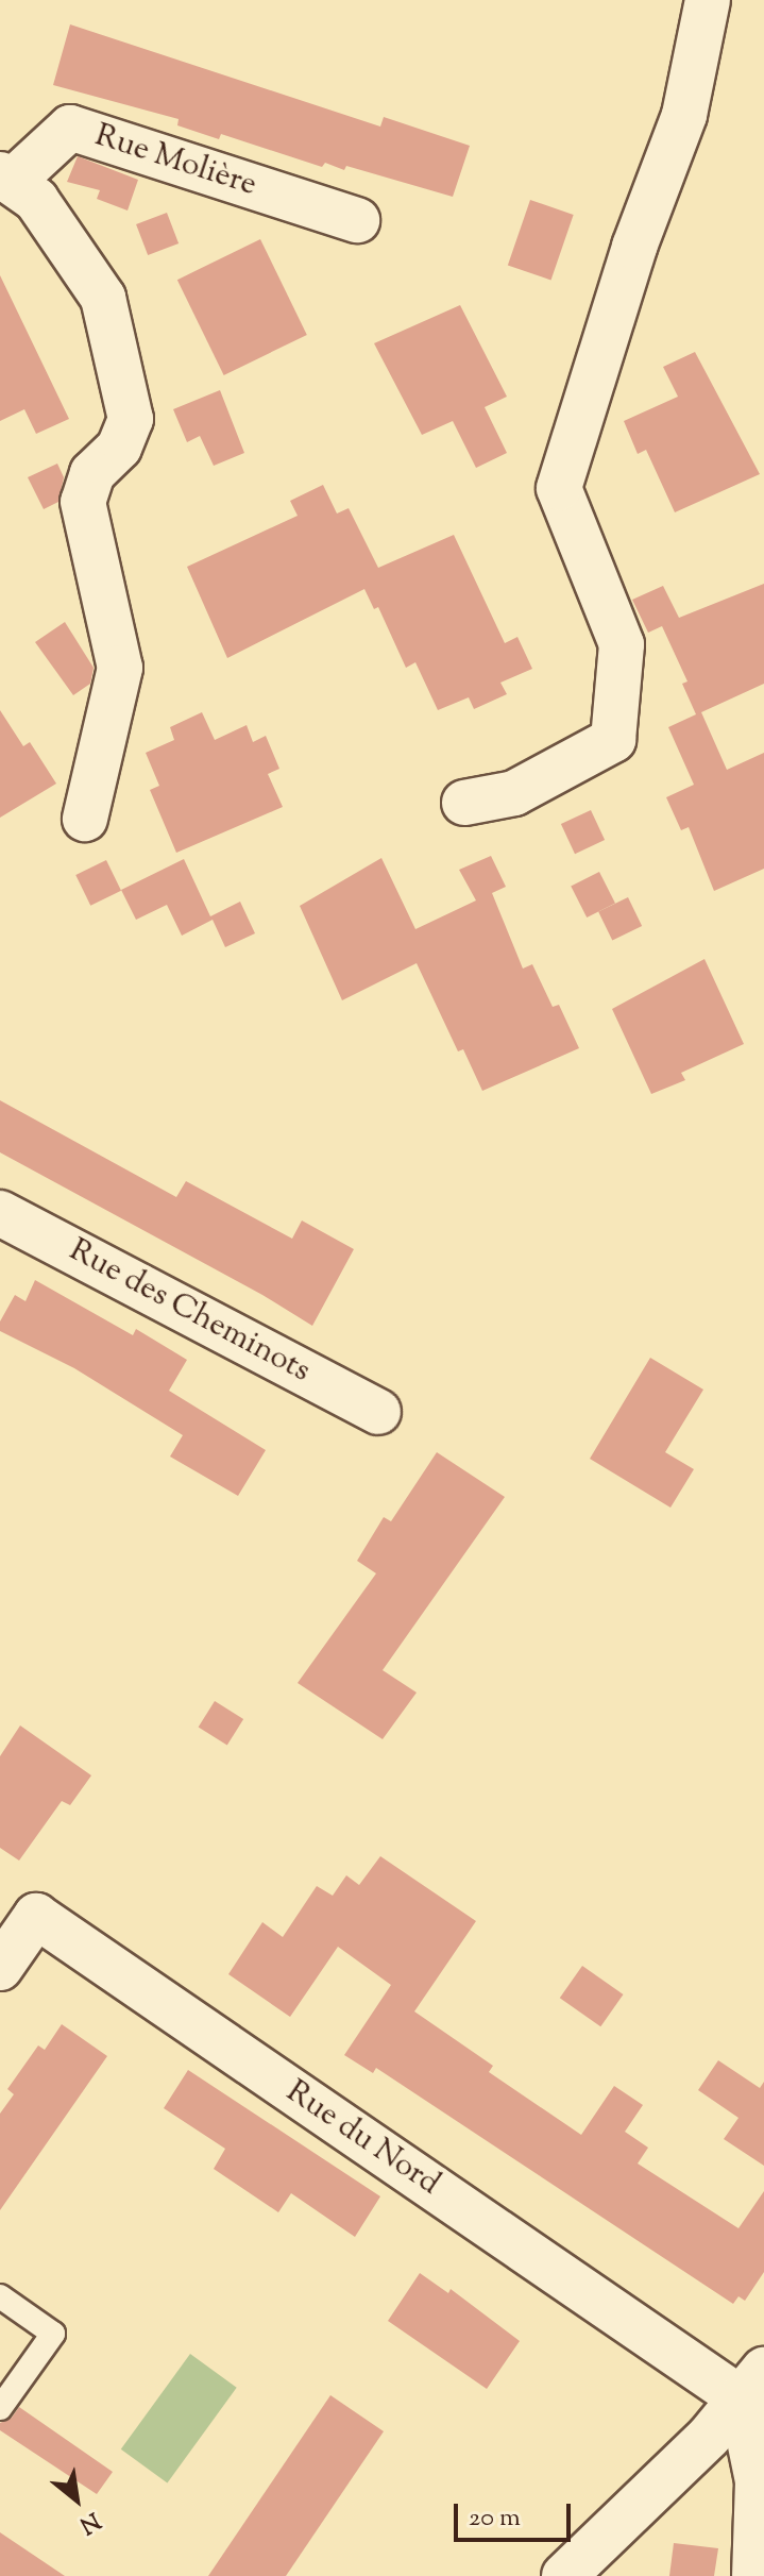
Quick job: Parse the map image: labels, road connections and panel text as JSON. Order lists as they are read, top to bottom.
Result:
{
  "streets": {
    "street": ["Rue Molière", "Rue des Cheminots", "Rue du Nord"]
  },
  "scale_bar": "20 m",
  "north": "bottom right"
}
